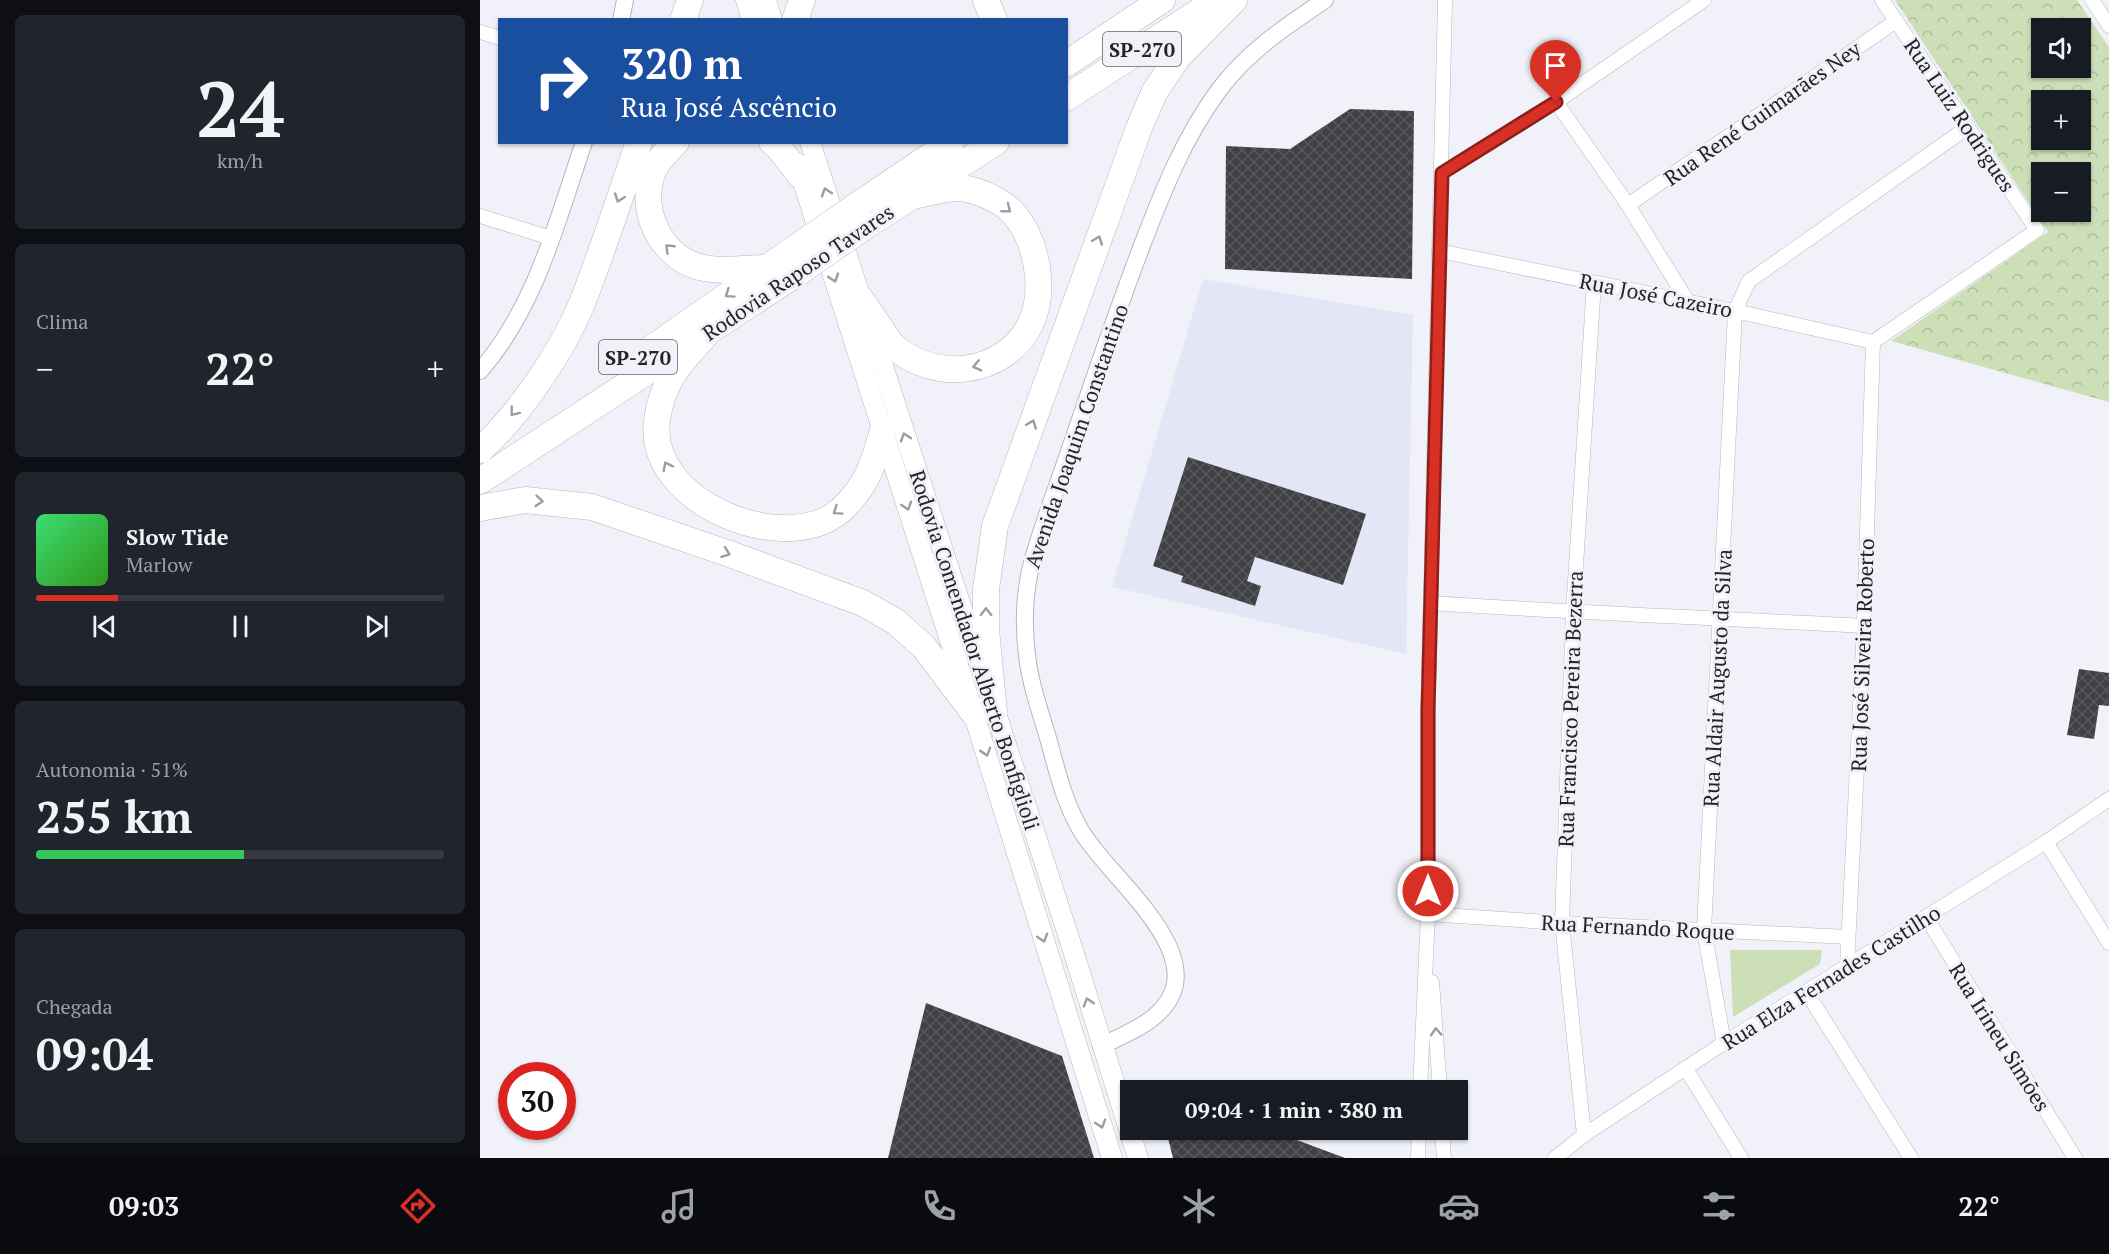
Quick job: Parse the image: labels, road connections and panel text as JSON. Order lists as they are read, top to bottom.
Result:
{
  "streets": {
    "highway": ["SP-270", "Rodovia Raposo Tavares"],
    "main road": ["Rodovia Comendador Alberto Bonfiglioli"],
    "street": [
      "Rua René Guimarães Ney",
      "Rua Luiz Rodrigues",
      "Rua José Cazeiro",
      "Avenida Joaquim Constantino",
      "Rua José Silveira Roberto",
      "Rua Aldair Augusto da Silva",
      "Rua Francisco Pereira Bezerra",
      "Rua Fernando Roque",
      "Rua Elza Fernades Castilho",
      "Rua Irineu Simões"
    ]
  },
  "crossings": [
    ["Rua René Guimarães Ney", "Rua Luiz Rodrigues"],
    ["Rua Luiz Rodrigues", "Rua José Cazeiro"],
    ["Rua Luiz Rodrigues", "Rua José Silveira Roberto"],
    ["Rua José Cazeiro", "Rua José Silveira Roberto"],
    ["Rua José Cazeiro", "Rua Aldair Augusto da Silva"],
    ["Rua José Cazeiro", "Rua Francisco Pereira Bezerra"],
    ["Avenida Joaquim Constantino", "Rodovia Comendador Alberto Bonfiglioli"],
    ["Rua José Silveira Roberto", "Rua Fernando Roque"],
    ["Rua José Silveira Roberto", "Rua Elza Fernades Castilho"],
    ["Rua Aldair Augusto da Silva", "Rua Fernando Roque"],
    ["Rua Aldair Augusto da Silva", "Rua Elza Fernades Castilho"],
    ["Rua Francisco Pereira Bezerra", "Rua Fernando Roque"],
    ["Rua Francisco Pereira Bezerra", "Rua Elza Fernades Castilho"],
    ["Rua Elza Fernades Castilho", "Rua Irineu Simões"]
  ],
  "page": {
    "tile": [
      ["24", "km/h"],
      "Clima",
      ["Autonomia · 51%", "255 km"],
      ["Chegada", "09:04"]
    ],
    "map_buttons": ["+", "−"],
    "turn": ["320 m", "Rua José Ascêncio"],
    "heat": ["−", "22°", "+"],
    "song": ["Slow Tide", "Marlow"],
    "limit": "30",
    "trip": "09:04 · 1 min · 380 m",
    "tabs": ["09:03", "22°"]
  }
}
